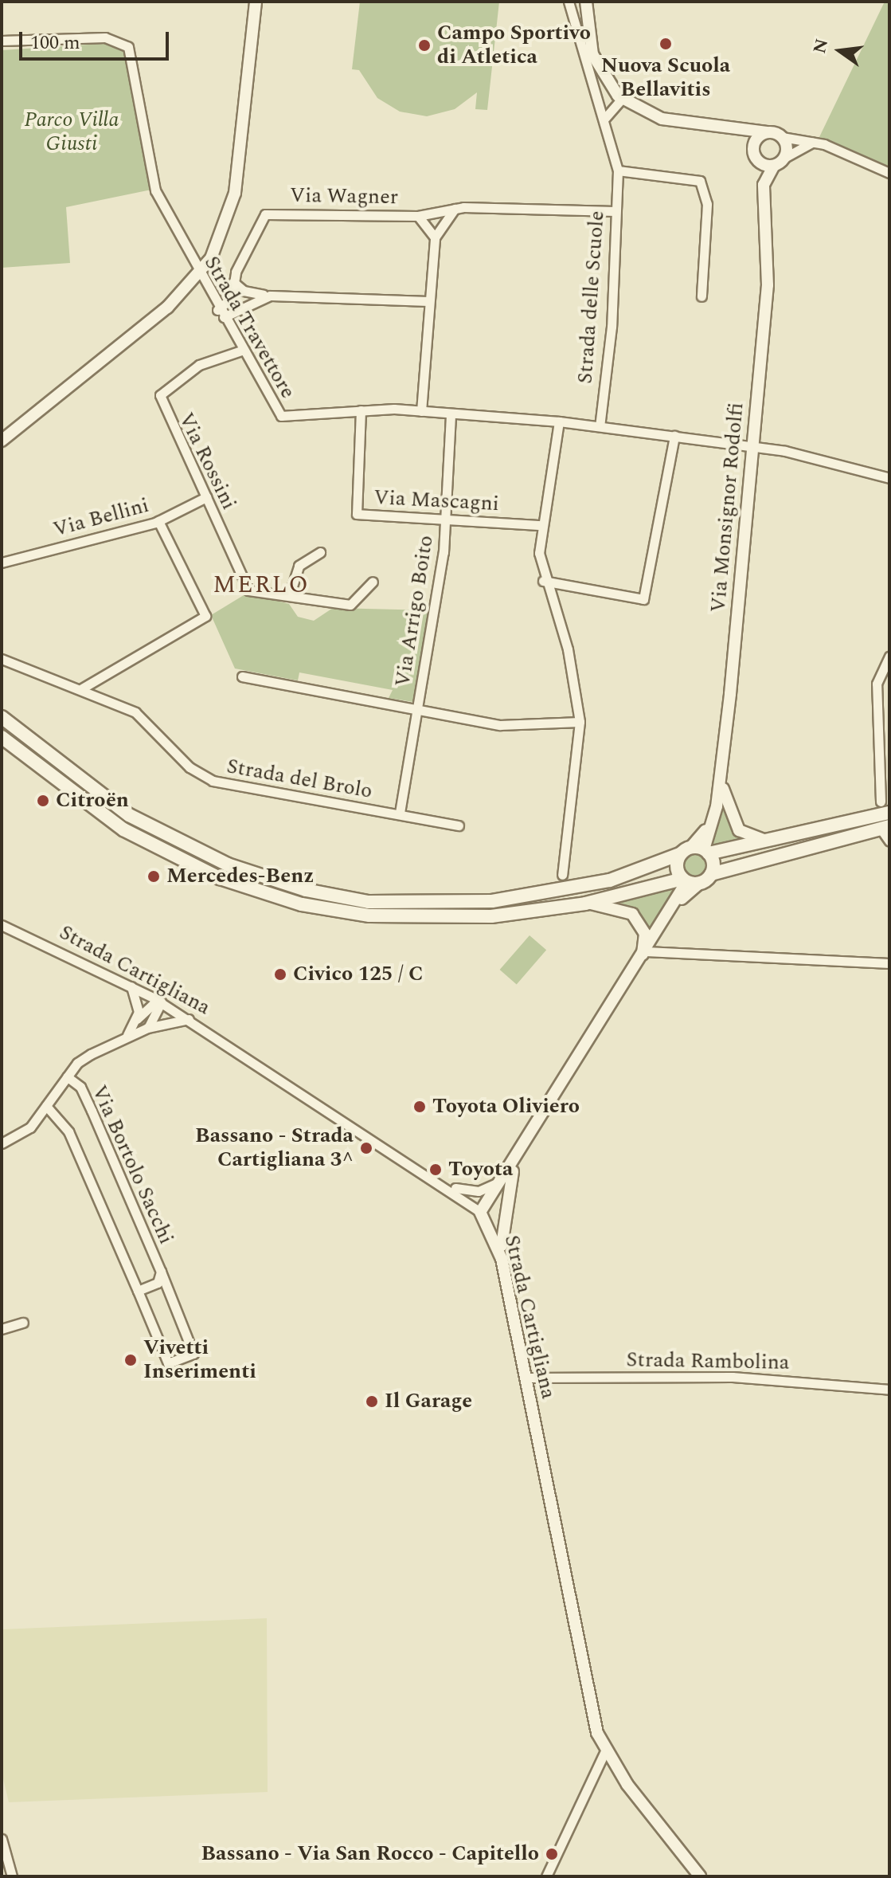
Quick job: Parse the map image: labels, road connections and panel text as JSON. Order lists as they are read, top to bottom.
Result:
{
  "streets": {
    "street": [
      "Via Wagner",
      "Strada delle Scuole",
      "Strada Travettore",
      "Via Rossini",
      "Via Mascagni",
      "Via Monsignor Rodolfi",
      "Via Bellini",
      "Via Arrigo Boito",
      "Strada del Brolo",
      "Strada Cartigliana",
      "Via Bortolo Sacchi",
      "Strada Rambolina"
    ]
  },
  "crossings": [
    ["Via Wagner", "Strada delle Scuole"],
    ["Via Wagner", "Strada Travettore"],
    ["Strada delle Scuole", "Strada Travettore"],
    ["Strada Travettore", "Via Rossini"],
    ["Strada Travettore", "Via Mascagni"],
    ["Strada Travettore", "Via Monsignor Rodolfi"],
    ["Strada Travettore", "Via Arrigo Boito"],
    ["Via Rossini", "Via Bellini"],
    ["Via Mascagni", "Via Arrigo Boito"],
    ["Via Arrigo Boito", "Strada del Brolo"],
    ["Strada Cartigliana", "Via Bortolo Sacchi"],
    ["Strada Cartigliana", "Strada Rambolina"]
  ],
  "districts": ["MERLO"],
  "parks": ["Parco Villa Giusti"],
  "places": [
    "Nuova Scuola Bellavitis",
    "Campo Sportivo di Atletica",
    "Citroën",
    "Mercedes-Benz",
    "Civico 125 / C",
    "Toyota Oliviero",
    "Bassano - Strada Cartigliana 3^",
    "Toyota",
    "Vivetti Inserimenti",
    "Il Garage",
    "Bassano - Via San Rocco - Capitello"
  ],
  "scale_bar": "100 m",
  "north": "left"
}
